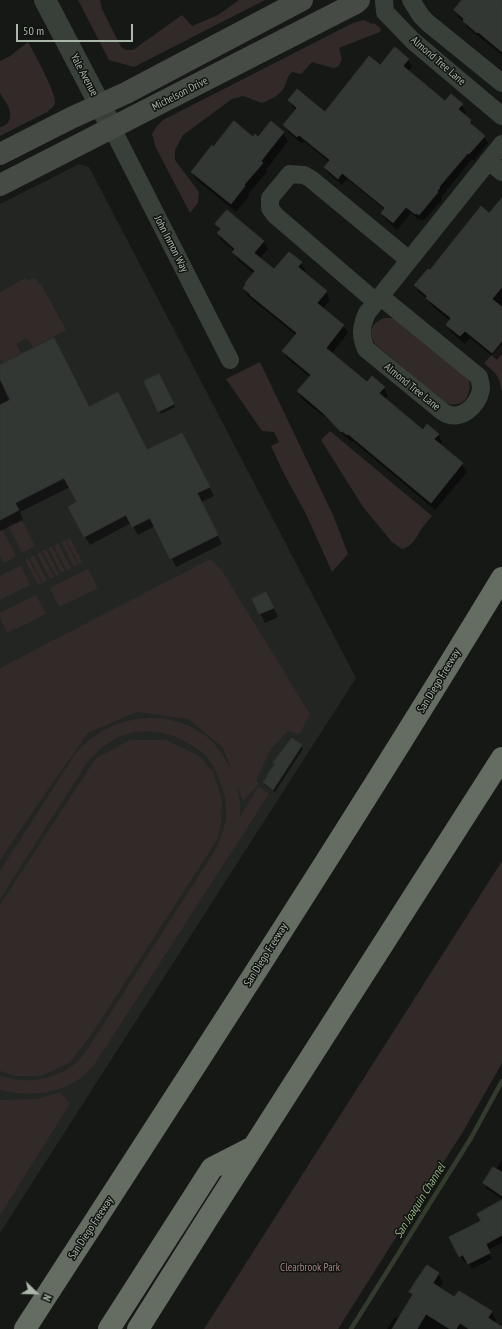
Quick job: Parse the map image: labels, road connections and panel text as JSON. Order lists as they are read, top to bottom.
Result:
{
  "streets": {
    "highway": ["San Diego Freeway"],
    "main road": ["Michelson Drive"],
    "street": ["Almond Tree Lane", "Yale Avenue", "John Inmon Way"]
  },
  "crossings": [
    ["Yale Avenue", "Michelson Drive"],
    ["Yale Avenue", "John Inmon Way"],
    ["Michelson Drive", "John Inmon Way"]
  ],
  "water": ["San Joaquin Channel"],
  "parks": ["Clearbrook Park"],
  "scale_bar": "50 m",
  "north": "bottom right"
}
